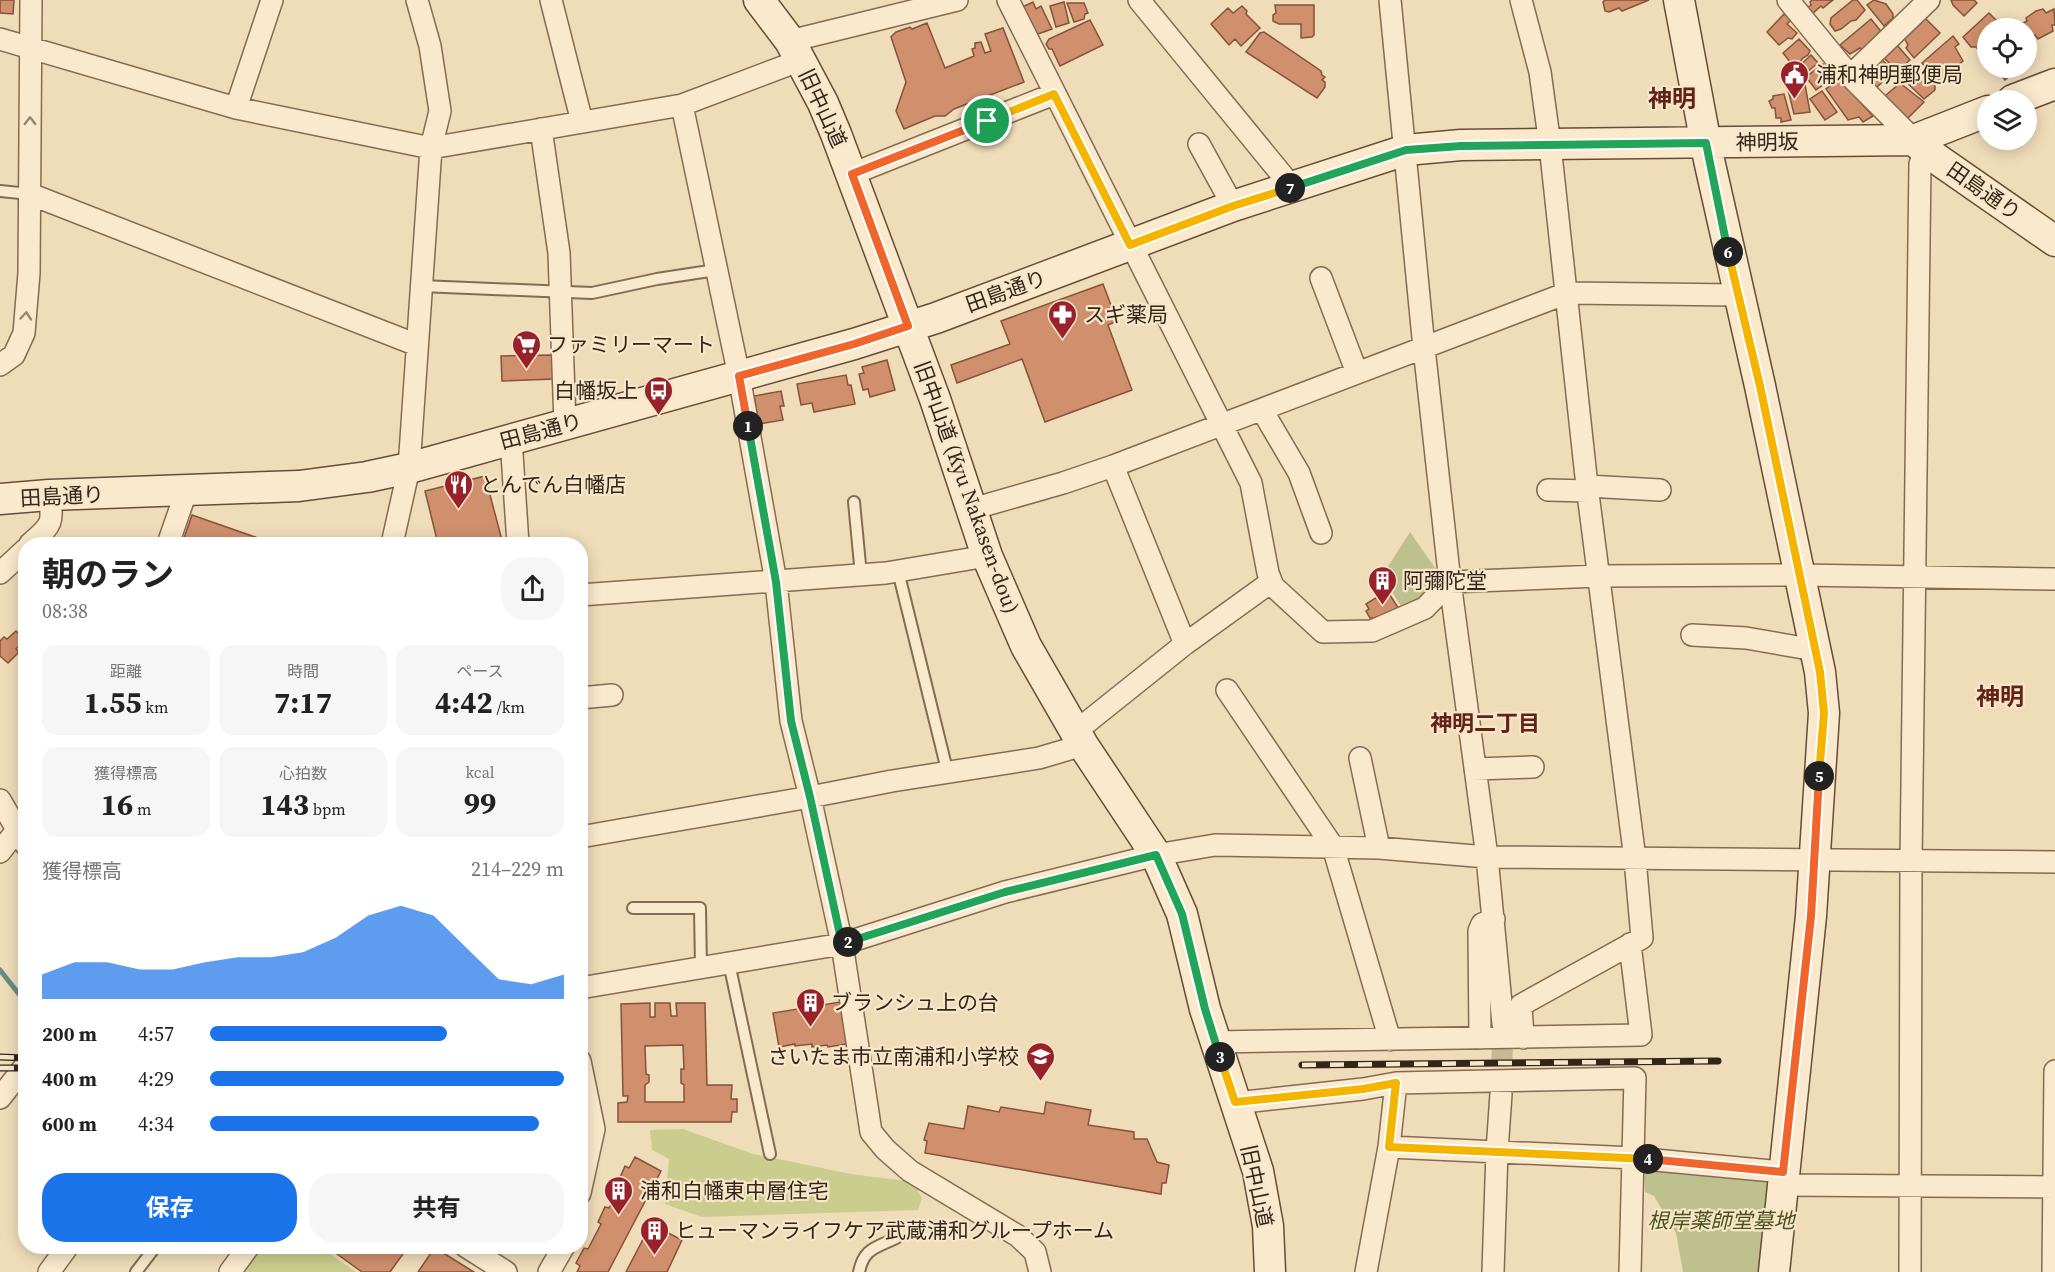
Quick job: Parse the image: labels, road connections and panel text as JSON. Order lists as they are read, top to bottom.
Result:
{
  "streets": {
    "street": [
      "旧中山道",
      "神明坂",
      "田島通り",
      "旧中山道 (Kyu Nakasen-dou)"
    ]
  },
  "crossings": [
    ["旧中山道", "田島通り"],
    ["旧中山道", "旧中山道 (Kyu Nakasen-dou)"],
    ["神明坂", "田島通り"],
    ["田島通り", "旧中山道 (Kyu Nakasen-dou)"]
  ],
  "districts": ["神明", "神明", "神明二丁目"],
  "parks": ["根岸薬師堂墓地"],
  "places": {
    "public building": ["浦和神明郵便局"],
    "pharmacy": ["スギ薬局"],
    "supermarket": ["ファミリーマート"],
    "bus stop": ["白幡坂上"],
    "restaurant": ["とんでん白幡店"],
    "building": [
      "阿彌陀堂",
      "ブランシュ上の台",
      "浦和白幡東中層住宅",
      "ヒューマンライフケア武蔵浦和グループホーム"
    ],
    "school or university": ["さいたま市立南浦和小学校"]
  },
  "page": {
    "pins": [
      "7",
      "6",
      "1",
      "5",
      "2",
      "3",
      "4"
    ],
    "heading": ["朝のラン", "08:38"],
    "stats": [
      ["距離", "1.55 km"],
      ["時間", "7:17"],
      ["ペース", "4:42 /km"],
      ["獲得標高", "16 m"],
      ["心拍数", "143 bpm"],
      ["kcal", "99"]
    ],
    "chart": ["獲得標高", "214–229 m"],
    "list": [
      {
        "name": "200 m",
        "note": "4:57"
      },
      {
        "name": "400 m",
        "note": "4:29"
      },
      {
        "name": "600 m",
        "note": "4:34"
      }
    ],
    "buttons": ["保存", "共有"]
  }
}
